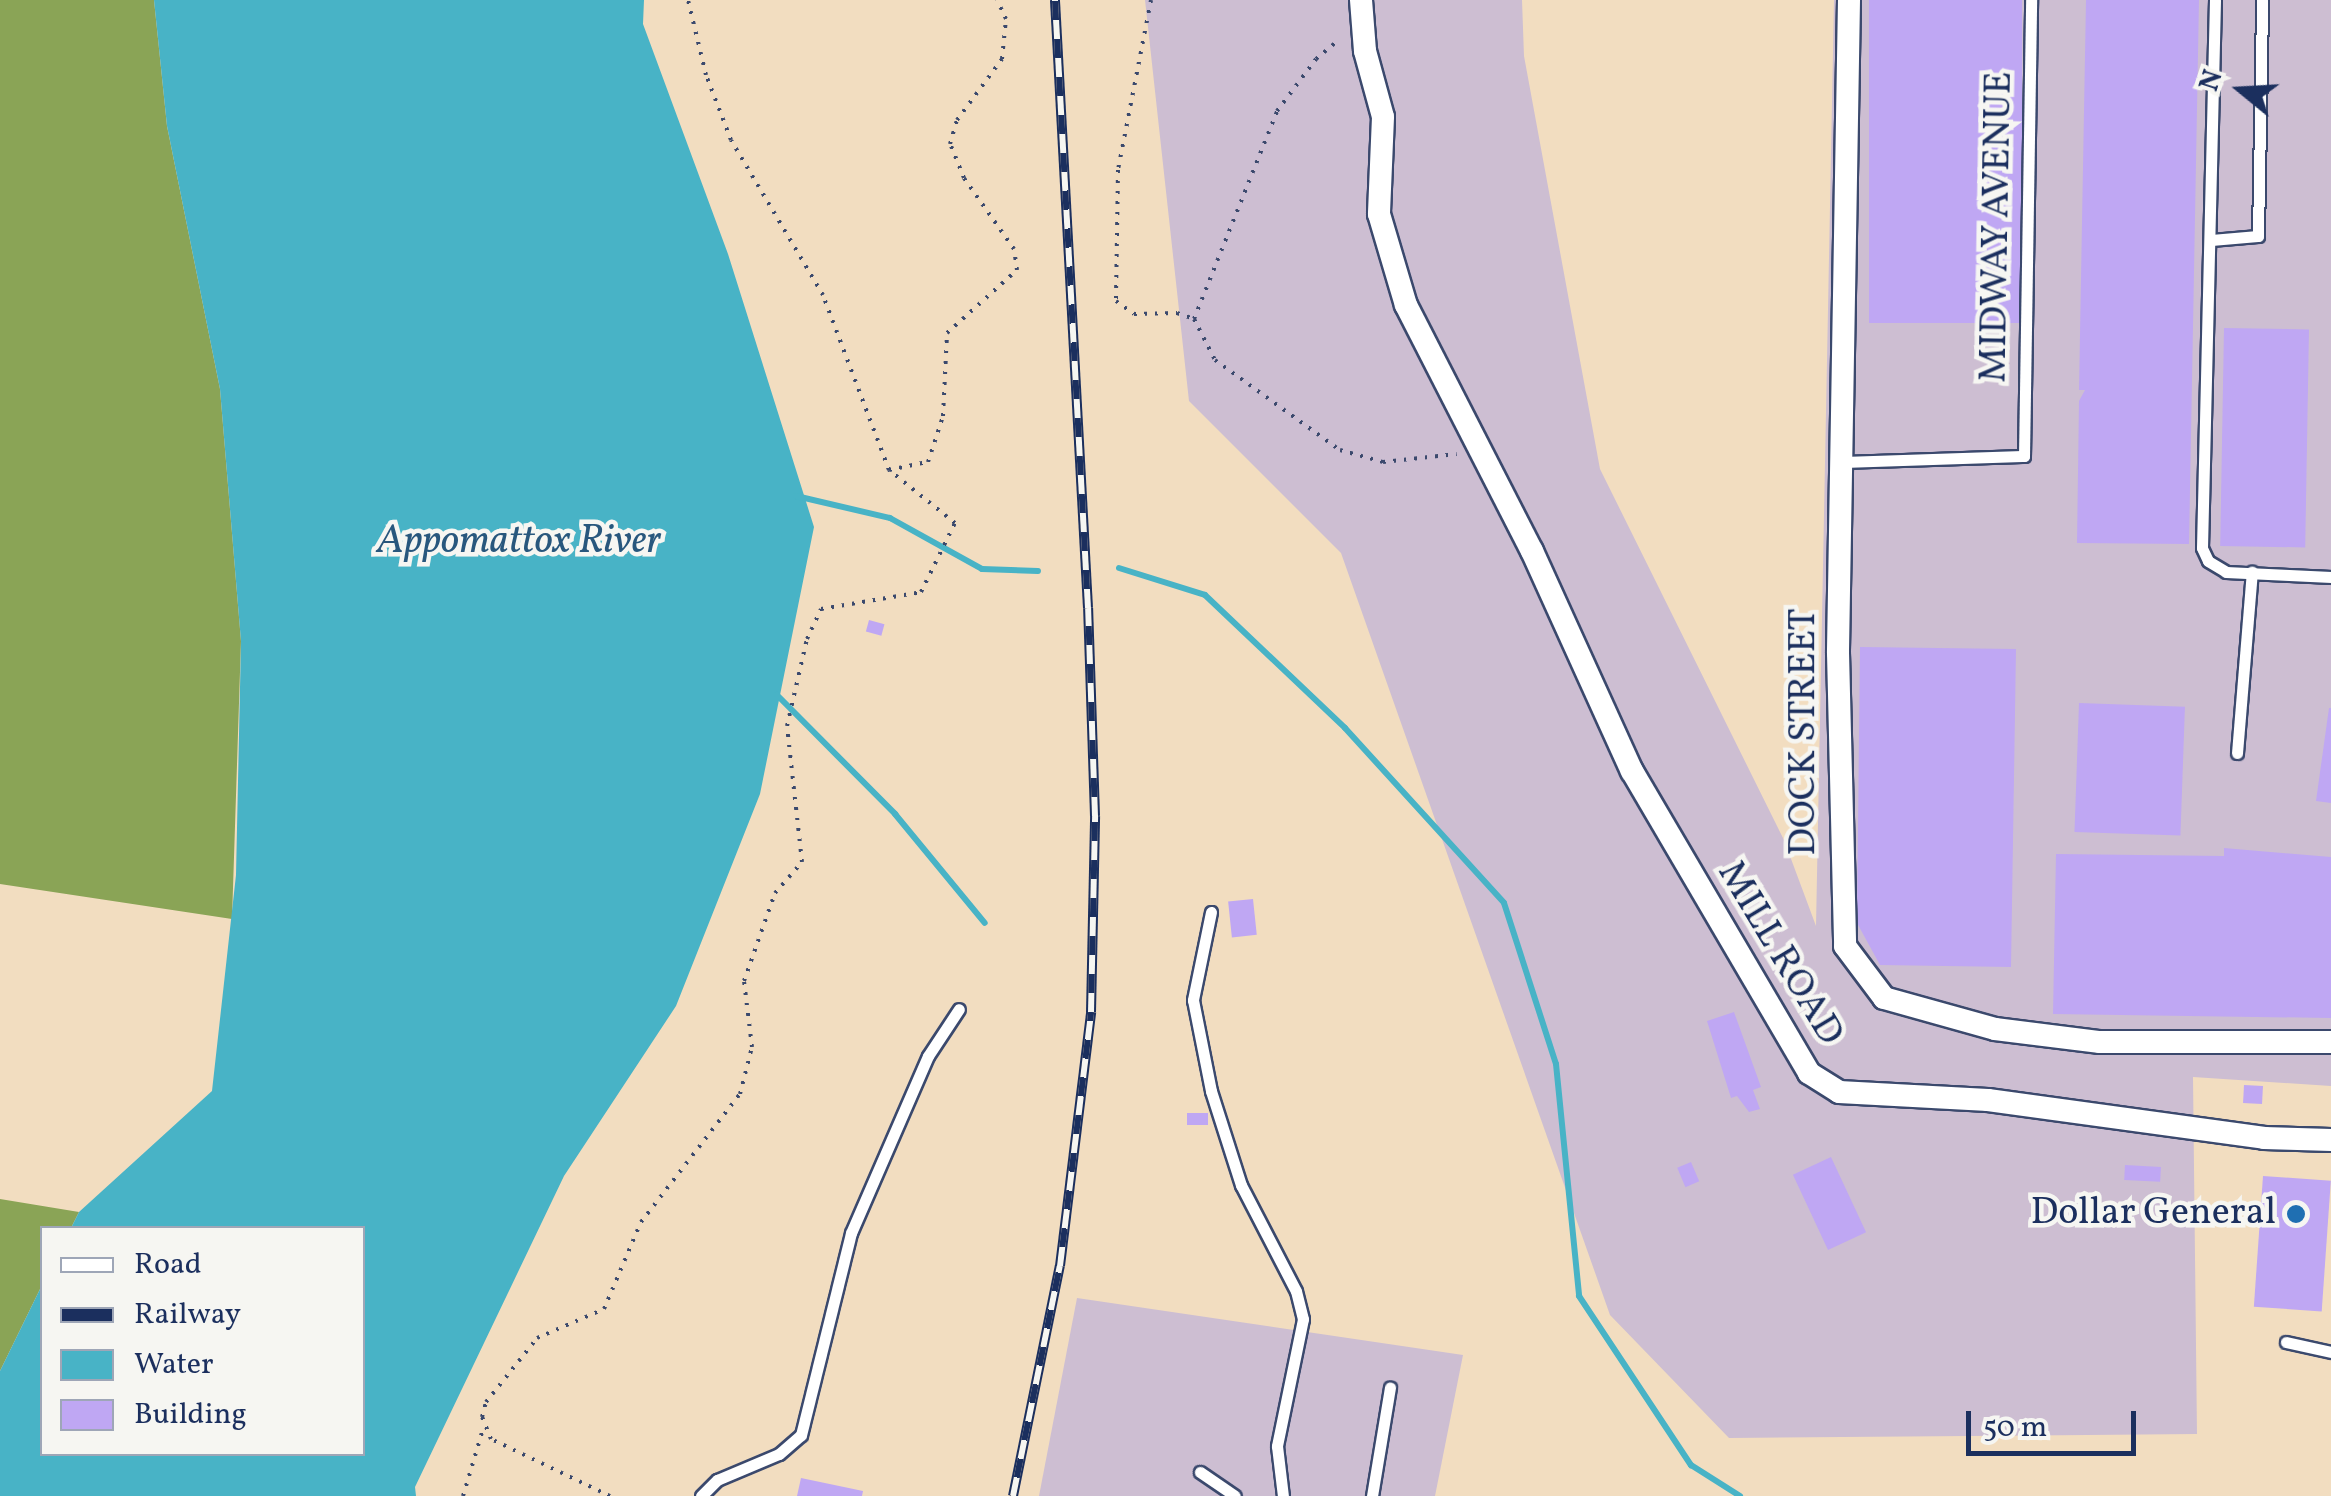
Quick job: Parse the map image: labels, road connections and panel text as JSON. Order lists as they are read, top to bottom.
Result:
{
  "streets": {
    "street": ["DOCK STREET", "MILL ROAD"],
    "lane": ["MIDWAY AVENUE"]
  },
  "crossings": [
    ["MIDWAY AVENUE", "DOCK STREET"]
  ],
  "water": ["Appomattox River"],
  "places": ["Dollar General"],
  "legend": [
    "Road",
    "Railway",
    "Water",
    "Building"
  ],
  "scale_bar": "50 m",
  "north": "left"
}
